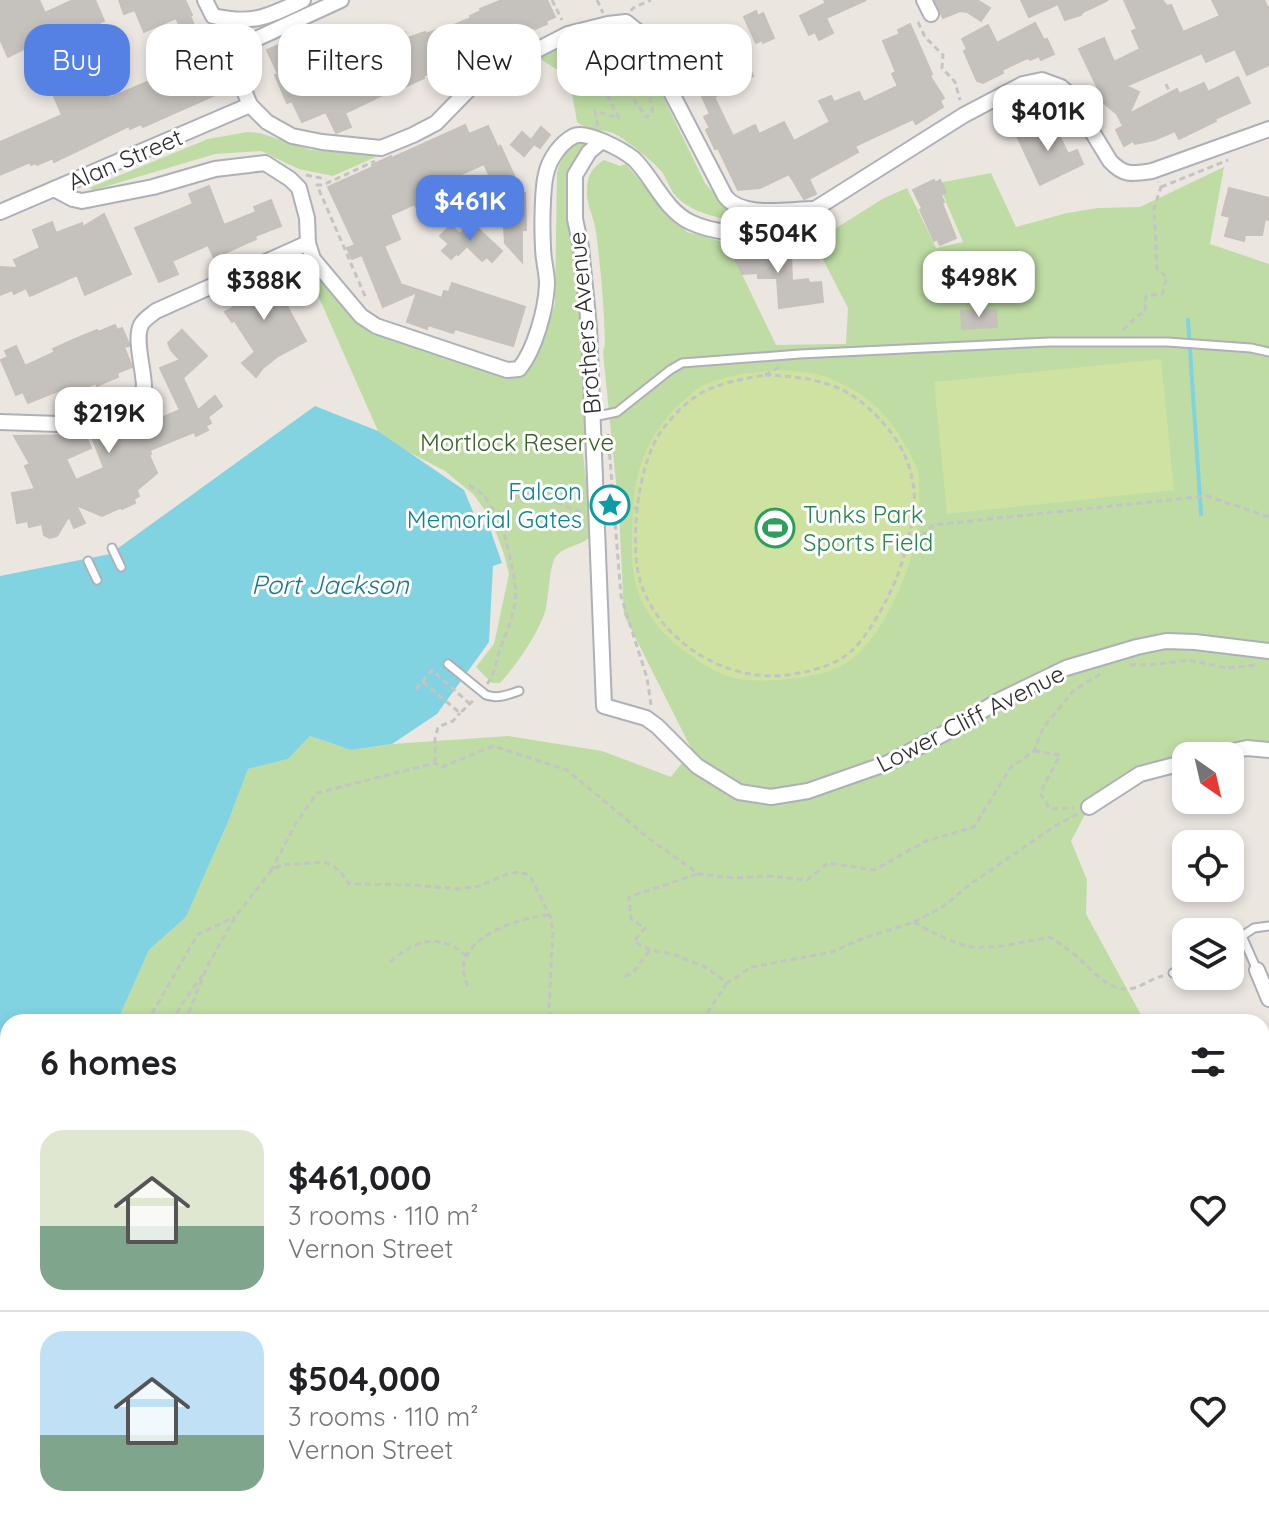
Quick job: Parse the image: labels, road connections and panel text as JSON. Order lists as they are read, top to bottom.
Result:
{
  "streets": {
    "street": ["Alan Street", "Brothers Avenue", "Lower Cliff Avenue"]
  },
  "crossings": [
    ["Brothers Avenue", "Lower Cliff Avenue"]
  ],
  "water": ["Port Jackson"],
  "parks": ["Mortlock Reserve"],
  "places": {
    "place": ["Falcon Memorial Gates"],
    "sports": ["Tunks Park Sports Field"]
  },
  "north": "bottom right",
  "page": {
    "chip": [
      "Buy",
      "Rent",
      "Filters",
      "New",
      "Apartment"
    ],
    "price": [
      "$401K",
      "$461K",
      "$504K",
      "$498K",
      "$388K",
      "$219K"
    ],
    "heading": "6 homes",
    "list": [
      {
        "name": "$461,000",
        "note": "3 rooms · 110 m² · Vernon Street"
      },
      {
        "name": "$504,000",
        "note": "3 rooms · 110 m² · Vernon Street"
      }
    ]
  }
}
